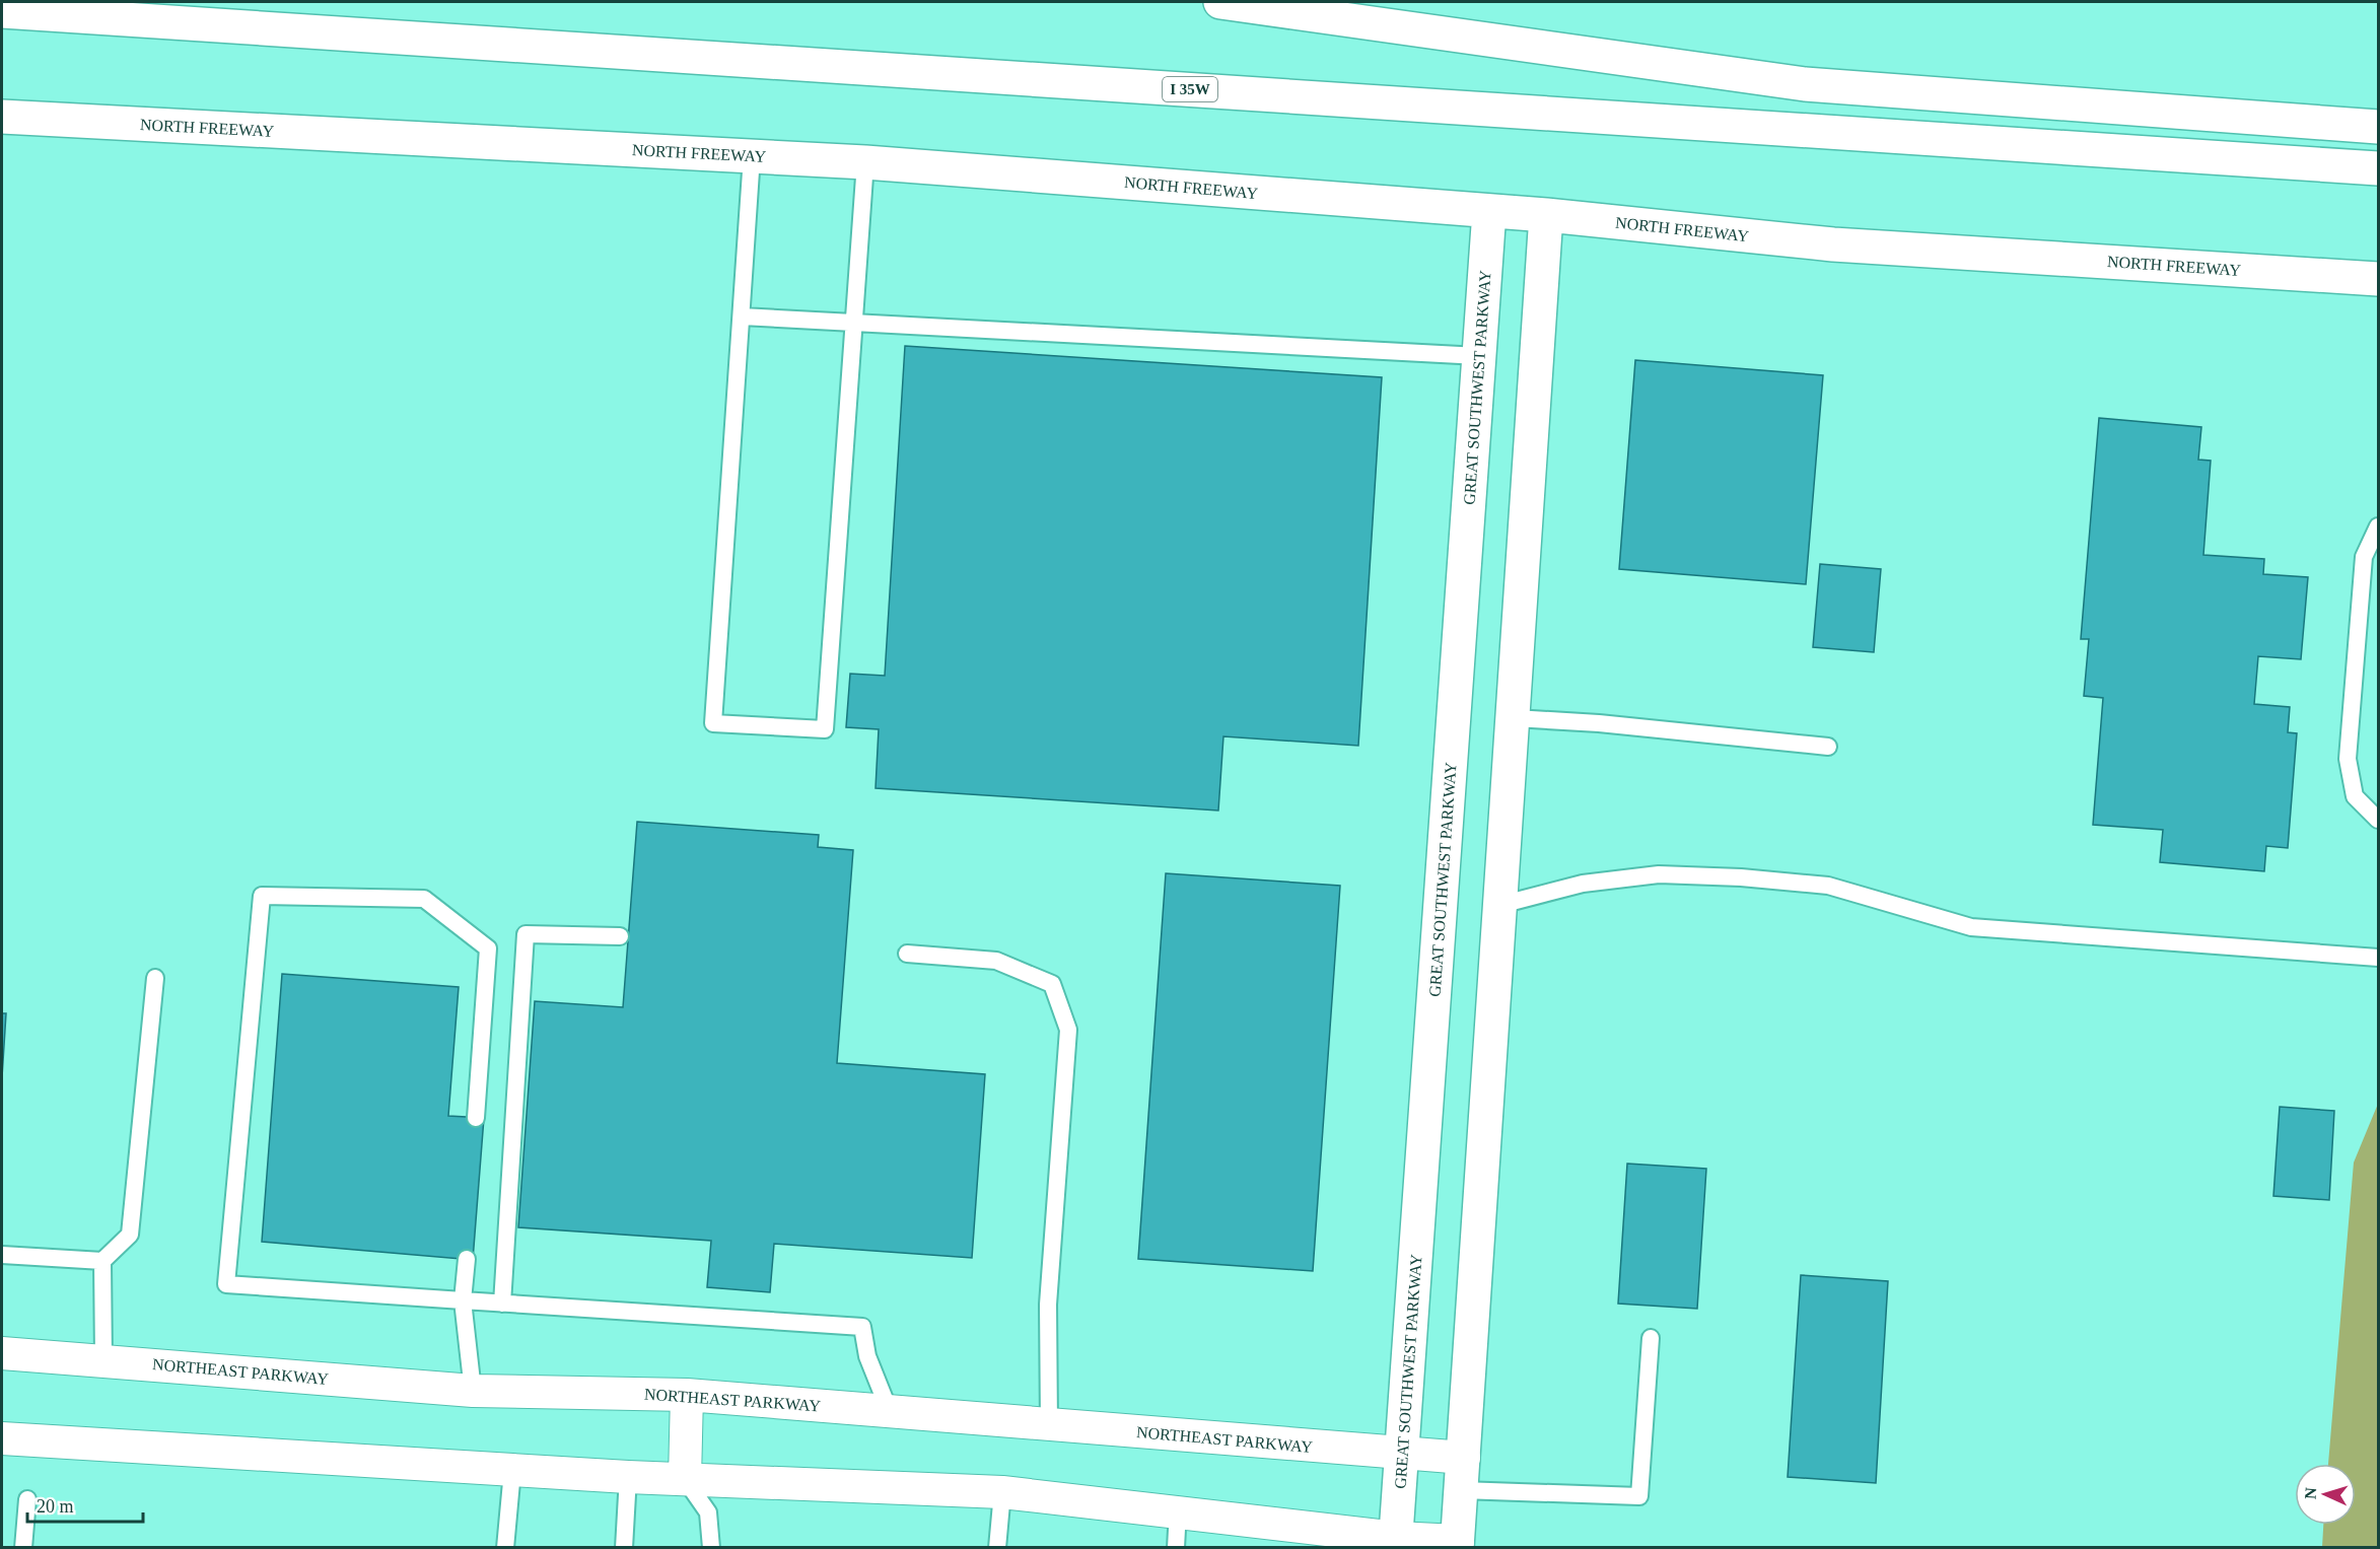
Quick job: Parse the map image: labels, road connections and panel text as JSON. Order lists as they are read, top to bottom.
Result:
{
  "streets": {
    "main road": ["I 35W", "NORTH FREEWAY", "GREAT SOUTHWEST PARKWAY"],
    "street": ["NORTHEAST PARKWAY"]
  },
  "crossings": [
    ["NORTH FREEWAY", "GREAT SOUTHWEST PARKWAY"],
    ["GREAT SOUTHWEST PARKWAY", "NORTHEAST PARKWAY"]
  ],
  "scale_bar": "20 m",
  "north": "left"
}
